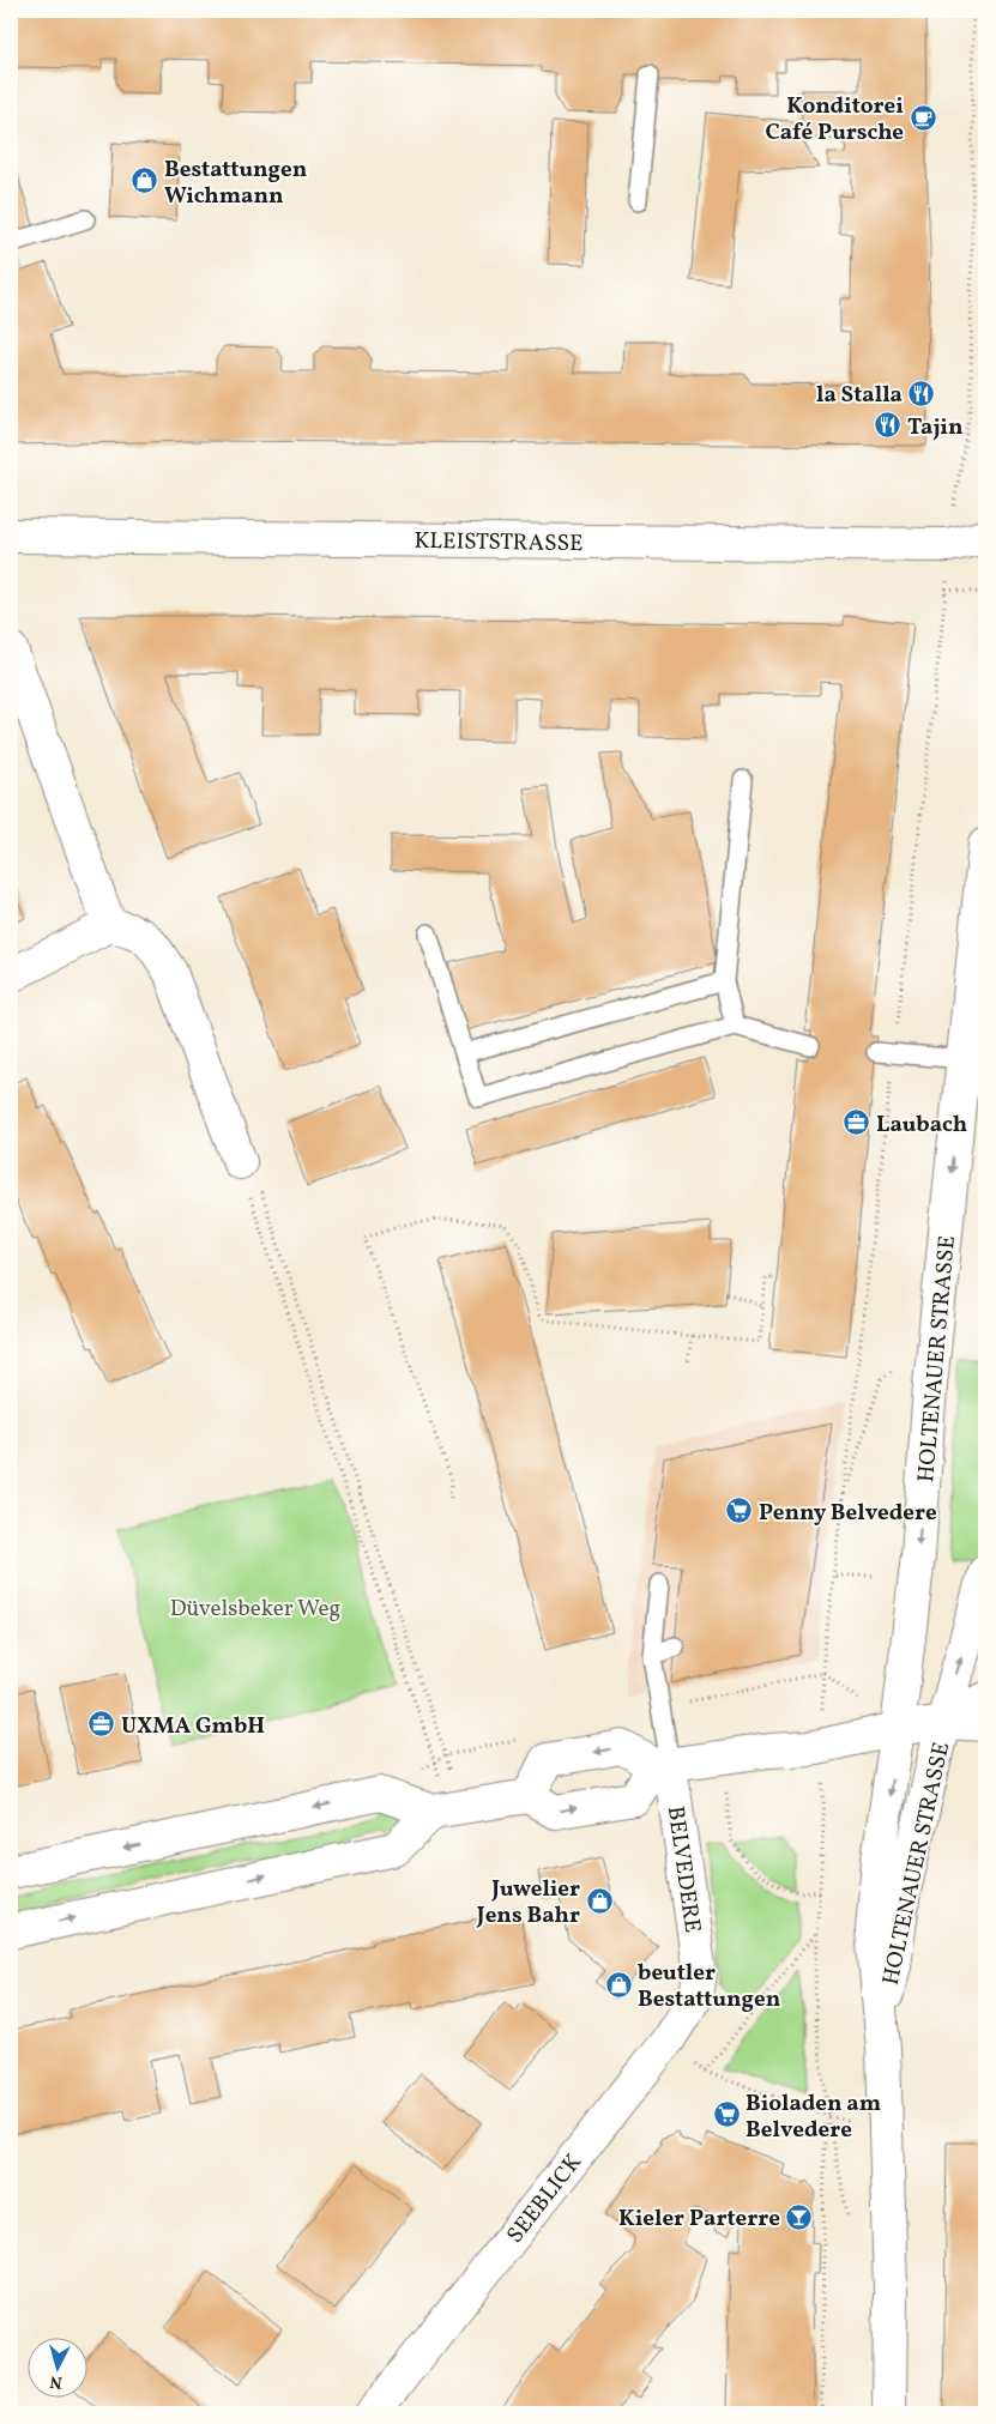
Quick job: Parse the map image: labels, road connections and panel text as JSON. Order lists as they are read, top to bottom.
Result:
{
  "streets": {
    "street": [
      "KLEISTSTRASSE",
      "HOLTENAUER STRASSE",
      "BELVEDERE",
      "SEEBLICK"
    ]
  },
  "crossings": [
    ["BELVEDERE", "SEEBLICK"]
  ],
  "parks": ["Düvelsbeker Weg"],
  "places": {
    "cafe": ["Konditorei Café Pursche"],
    "shop": ["Bestattungen Wichmann", "Juwelier Jens Bahr", "beutler Bestattungen"],
    "restaurant": ["la Stalla", "Tajin"],
    "office": ["Laubach", "UXMA GmbH"],
    "supermarket": ["Penny Belvedere", "Bioladen am Belvedere"],
    "bar": ["Kieler Parterre"]
  },
  "north": "bottom"
}
